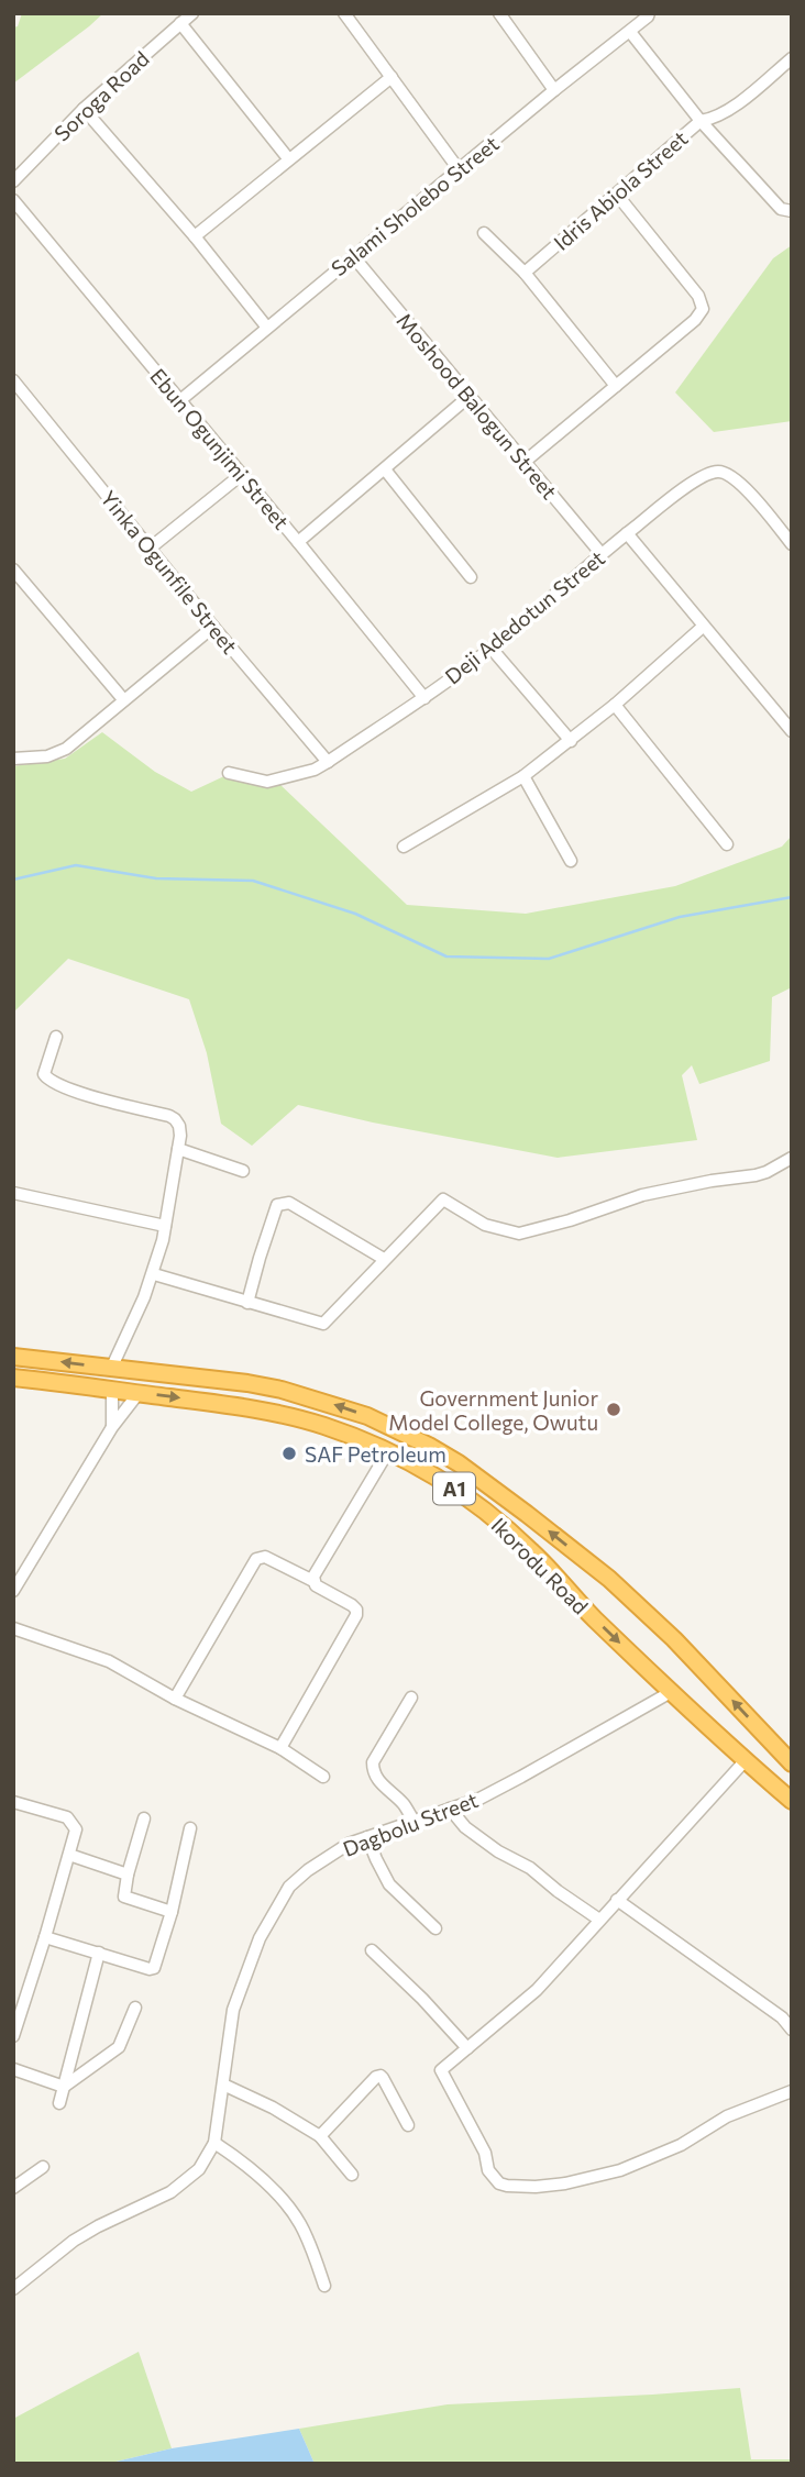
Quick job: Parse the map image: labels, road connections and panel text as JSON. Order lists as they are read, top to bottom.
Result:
{
  "streets": {
    "highway": ["A1", "Ikorodu Road"],
    "street": [
      "Soroga Road",
      "Idris Abiola Street",
      "Salami Sholebo Street",
      "Moshood Balogun Street",
      "Ebun Ogunjimi Street",
      "Yinka Ogunfile Street",
      "Deji Adedotun Street",
      "Dagbolu Street"
    ]
  },
  "crossings": [
    ["Salami Sholebo Street", "Moshood Balogun Street"],
    ["Salami Sholebo Street", "Ebun Ogunjimi Street"],
    ["Moshood Balogun Street", "Deji Adedotun Street"],
    ["Ebun Ogunjimi Street", "Deji Adedotun Street"],
    ["Yinka Ogunfile Street", "Deji Adedotun Street"],
    ["Ikorodu Road", "Dagbolu Street"]
  ],
  "places": ["Government Junior Model College, Owutu", "SAF Petroleum"]
}
